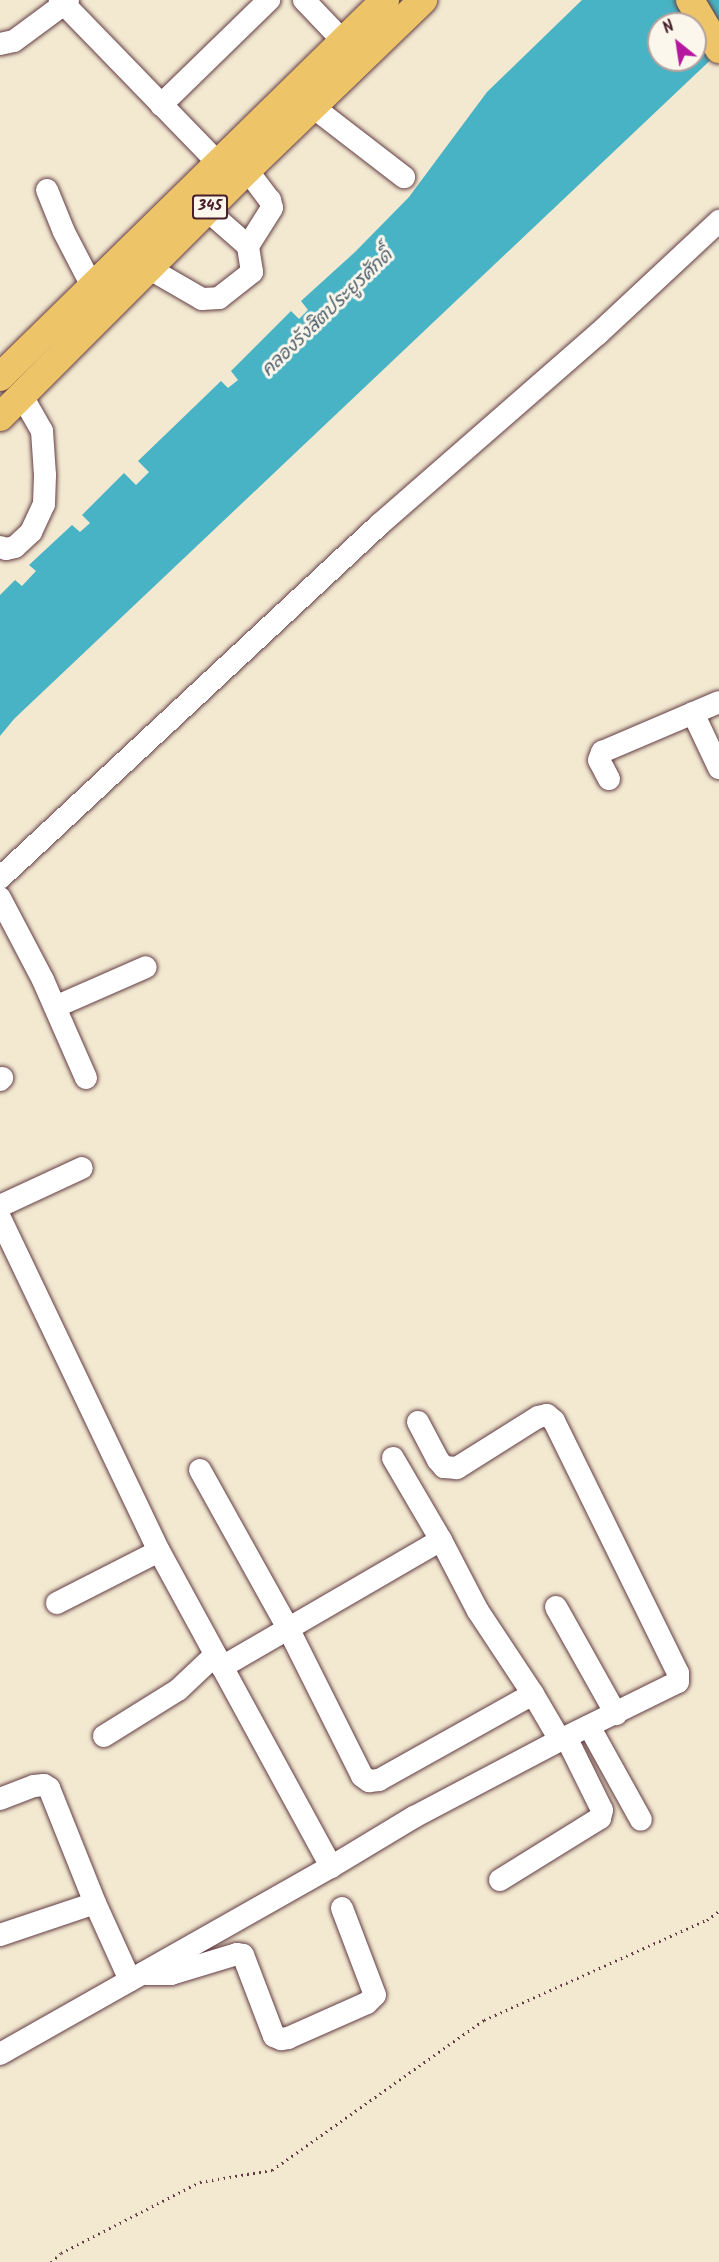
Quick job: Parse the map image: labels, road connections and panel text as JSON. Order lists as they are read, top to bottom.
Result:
{
  "streets": {
    "main road": ["345"]
  },
  "water": ["คลองรังสิตประยูรศักดิ์"],
  "north": "top left"
}
